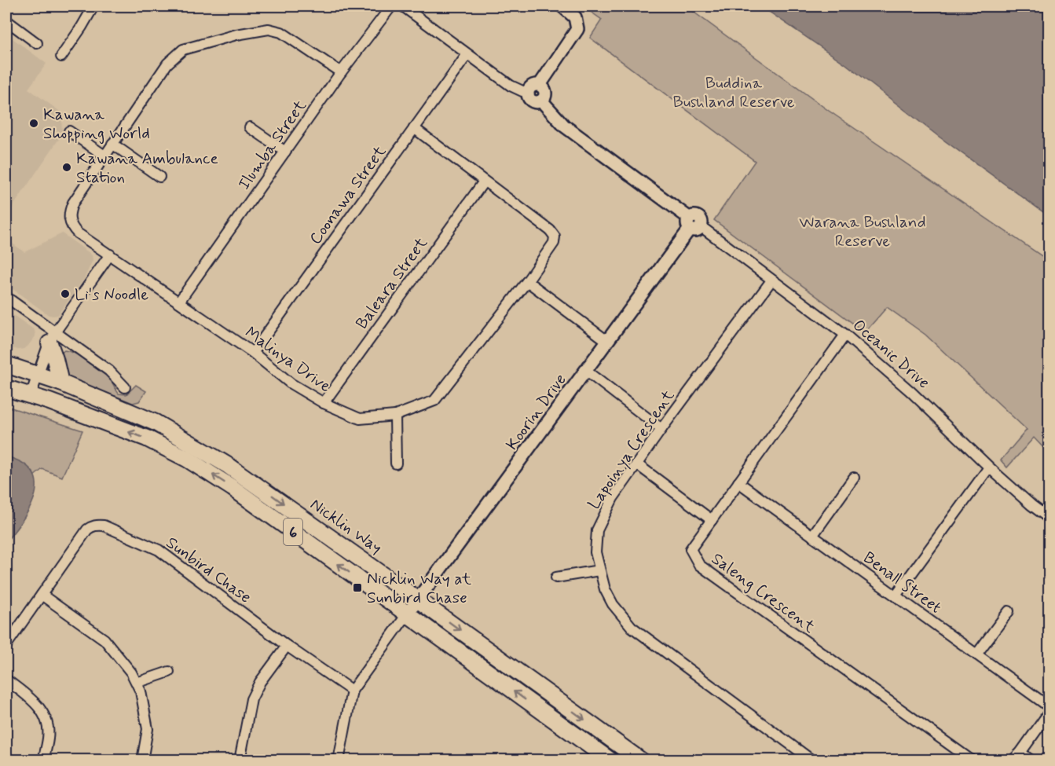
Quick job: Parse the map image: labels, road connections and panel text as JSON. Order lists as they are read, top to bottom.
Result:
{
  "streets": {
    "highway": ["Nicklin Way", "6"],
    "street": [
      "Ilumba Street",
      "Coonawa Street",
      "Baleara Street",
      "Oceanic Drive",
      "Malinya Drive",
      "Koorin Drive",
      "Lapoinya Crescent",
      "Sunbird Chase",
      "Benall Street",
      "Saleng Crescent"
    ]
  },
  "crossings": [
    ["Ilumba Street", "Malinya Drive"],
    ["Coonawa Street", "Malinya Drive"],
    ["Baleara Street", "Malinya Drive"],
    ["Oceanic Drive", "Koorin Drive"],
    ["Oceanic Drive", "Lapoinya Crescent"],
    ["Oceanic Drive", "Saleng Crescent"],
    ["Koorin Drive", "Nicklin Way"],
    ["Koorin Drive", "6"],
    ["Benall Street", "Saleng Crescent"]
  ],
  "parks": ["Buddina Bushland Reserve", "Warana Bushland Reserve"],
  "places": {
    "other": ["Kawana Shopping World", "Kawana Ambulance Station", "Li's Noodle"],
    "transit": ["Nicklin Way at Sunbird Chase"]
  }
}
